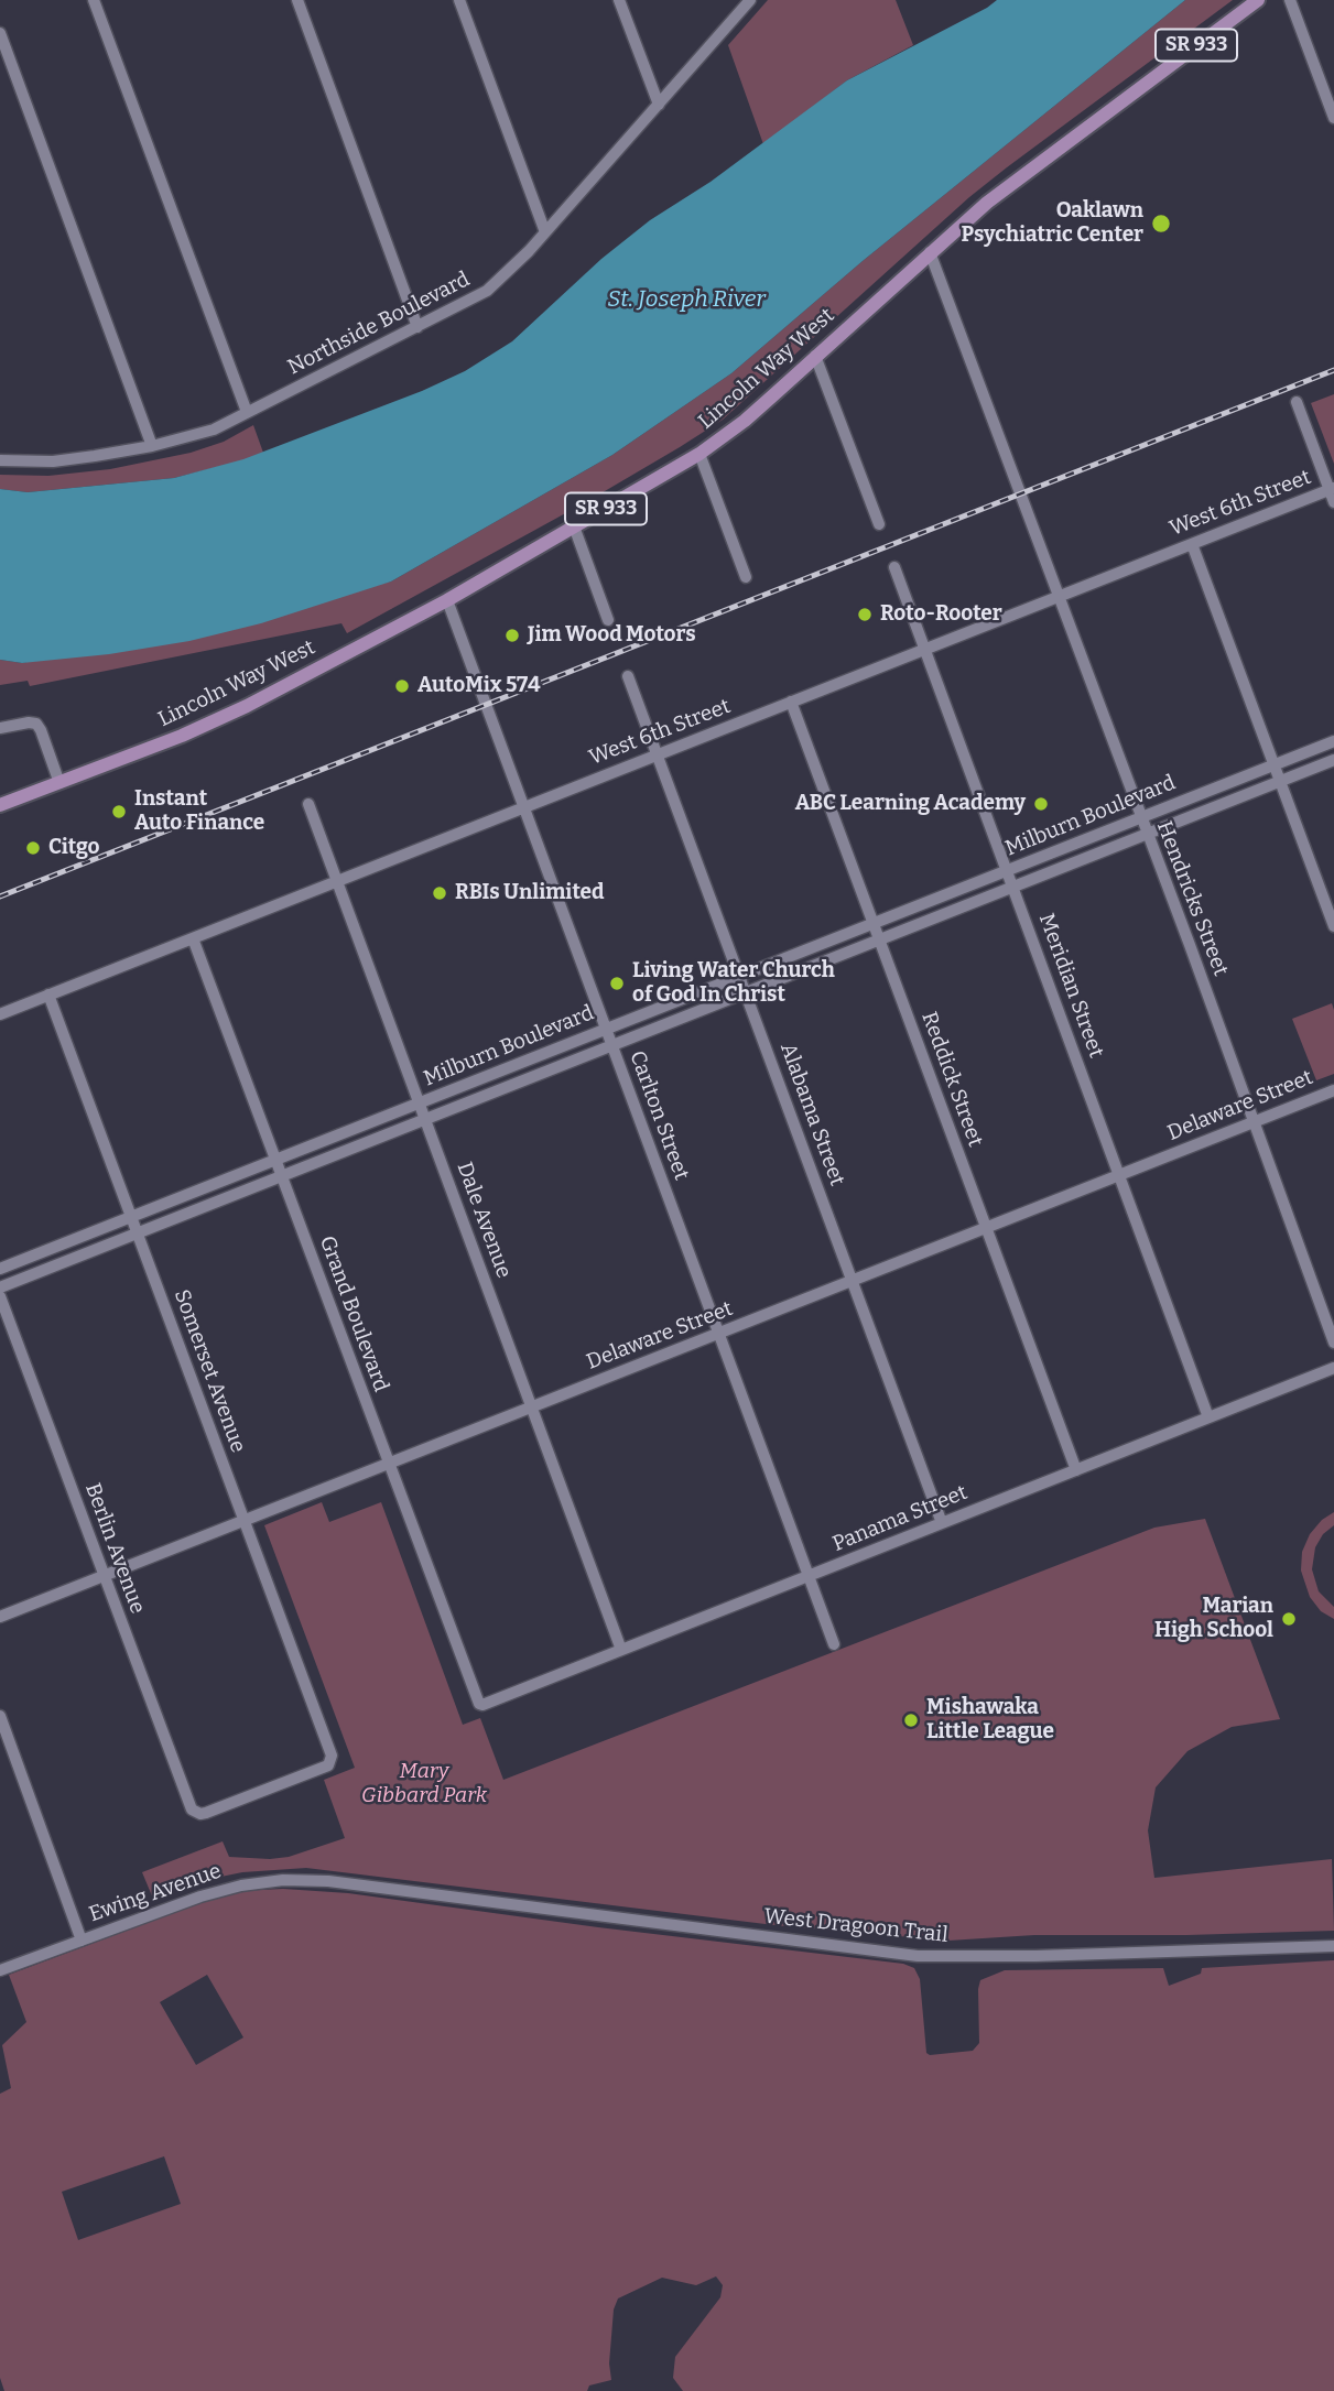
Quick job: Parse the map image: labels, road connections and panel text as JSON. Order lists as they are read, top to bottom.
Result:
{
  "streets": {
    "main road": ["SR 933", "Lincoln Way West"],
    "street": [
      "Northside Boulevard",
      "West 6th Street",
      "Milburn Boulevard",
      "Hendricks Street",
      "Meridian Street",
      "Reddick Street",
      "Delaware Street",
      "Alabama Street",
      "Carlton Street",
      "Dale Avenue",
      "Grand Boulevard",
      "Somerset Avenue",
      "Panama Street",
      "Berlin Avenue",
      "Ewing Avenue",
      "West Dragoon Trail"
    ]
  },
  "crossings": [
    ["Lincoln Way West", "Hendricks Street"],
    ["Lincoln Way West", "Carlton Street"],
    ["West 6th Street", "Hendricks Street"],
    ["West 6th Street", "Meridian Street"],
    ["West 6th Street", "Reddick Street"],
    ["West 6th Street", "Alabama Street"],
    ["West 6th Street", "Carlton Street"],
    ["West 6th Street", "Dale Avenue"],
    ["West 6th Street", "Grand Boulevard"],
    ["West 6th Street", "Somerset Avenue"],
    ["Milburn Boulevard", "Hendricks Street"],
    ["Milburn Boulevard", "Meridian Street"],
    ["Milburn Boulevard", "Reddick Street"],
    ["Milburn Boulevard", "Alabama Street"],
    ["Milburn Boulevard", "Carlton Street"],
    ["Milburn Boulevard", "Dale Avenue"],
    ["Milburn Boulevard", "Grand Boulevard"],
    ["Milburn Boulevard", "Somerset Avenue"],
    ["Hendricks Street", "Delaware Street"],
    ["Meridian Street", "Delaware Street"],
    ["Meridian Street", "Panama Street"],
    ["Reddick Street", "Delaware Street"],
    ["Reddick Street", "Panama Street"],
    ["Delaware Street", "Alabama Street"],
    ["Delaware Street", "Carlton Street"],
    ["Delaware Street", "Dale Avenue"],
    ["Delaware Street", "Grand Boulevard"],
    ["Delaware Street", "Somerset Avenue"],
    ["Delaware Street", "Berlin Avenue"],
    ["Alabama Street", "Panama Street"],
    ["Carlton Street", "Panama Street"],
    ["Dale Avenue", "Panama Street"],
    ["Grand Boulevard", "Panama Street"],
    ["Somerset Avenue", "Berlin Avenue"],
    ["Ewing Avenue", "West Dragoon Trail"]
  ],
  "water": ["St. Joseph River"],
  "parks": ["Mary Gibbard Park"],
  "places": [
    "Oaklawn Psychiatric Center",
    "Roto-Rooter",
    "Jim Wood Motors",
    "AutoMix 574",
    "ABC Learning Academy",
    "Instant Auto Finance",
    "Citgo",
    "RBIs Unlimited",
    "Living Water Church of God In Christ",
    "Marian High School",
    "Mishawaka Little League"
  ]
}
